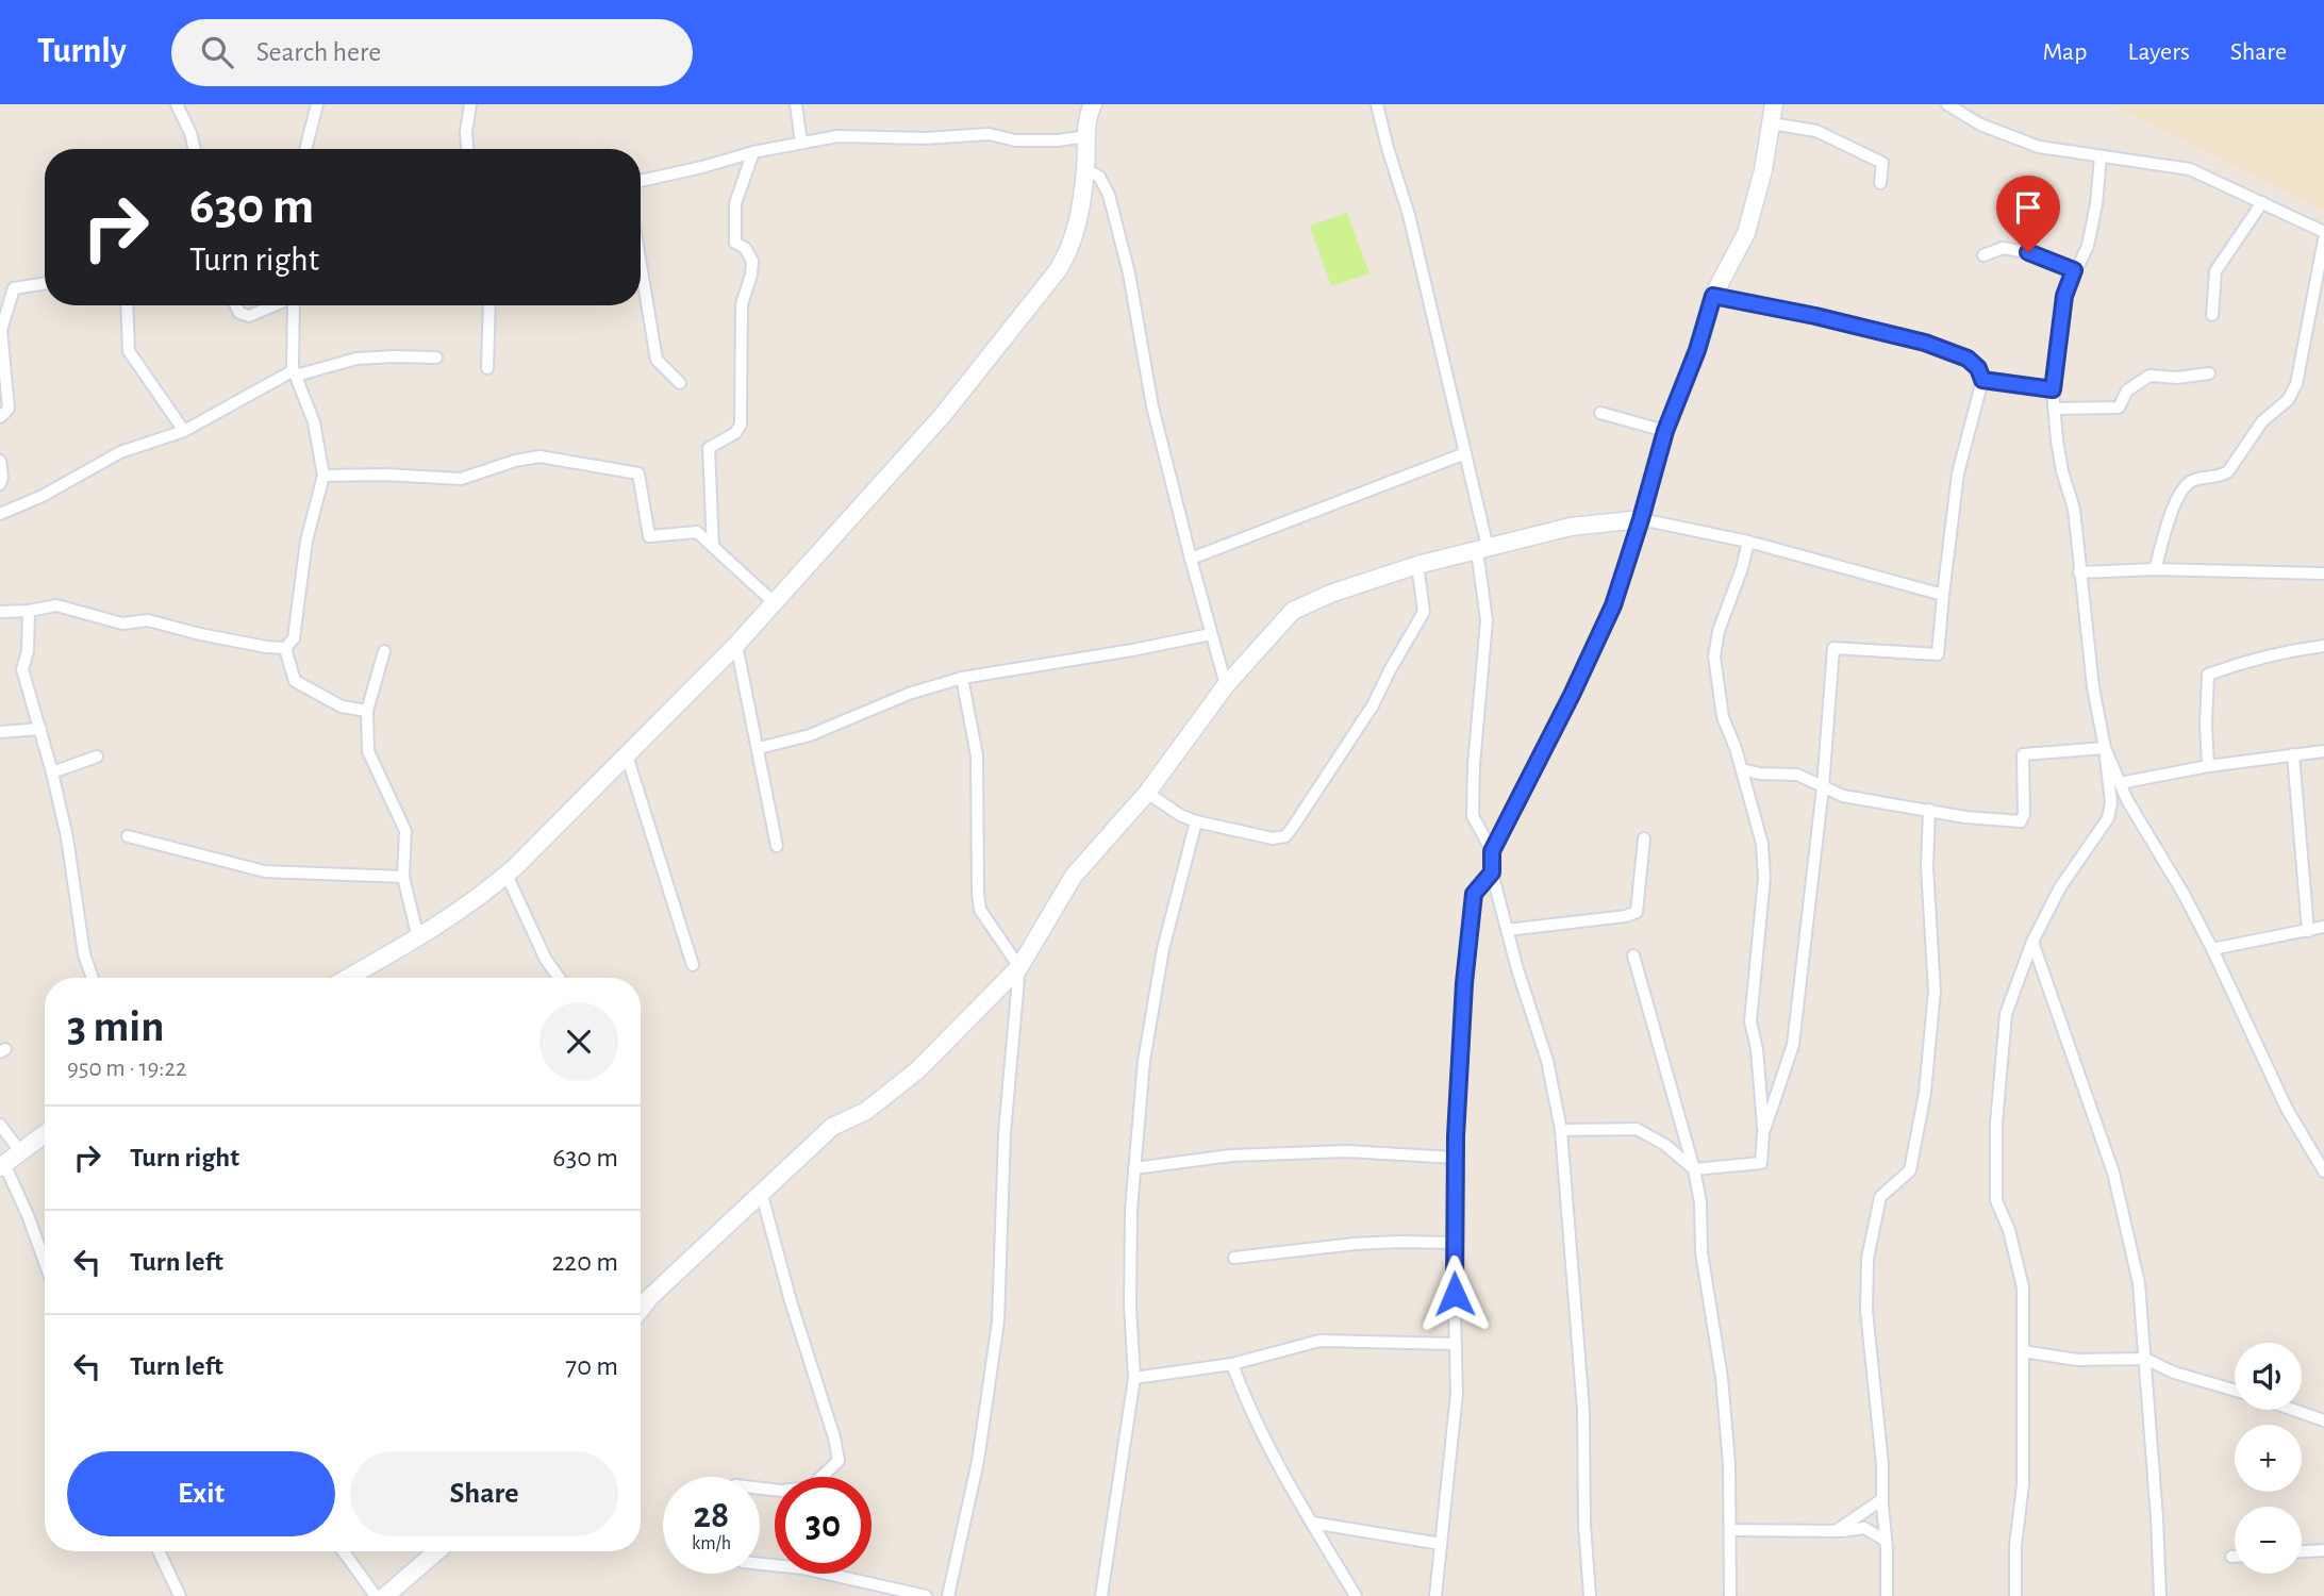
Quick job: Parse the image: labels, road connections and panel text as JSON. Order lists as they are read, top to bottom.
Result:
{
  "page": {
    "header": "Turnly",
    "search": "Search here",
    "nav": ["Map", "Layers", "Share"],
    "turn": ["630 m", "Turn right"],
    "heading": ["3 min", "950 m · 19:22"],
    "list": [
      {
        "name": "Turn right",
        "value": "630 m"
      },
      {
        "name": "Turn left",
        "value": "220 m"
      },
      {
        "name": "Turn left",
        "value": "70 m"
      }
    ],
    "map_buttons": ["+", "−"],
    "buttons": ["Exit", "Share"],
    "speed": "28 km/h",
    "limit": "30"
  }
}
